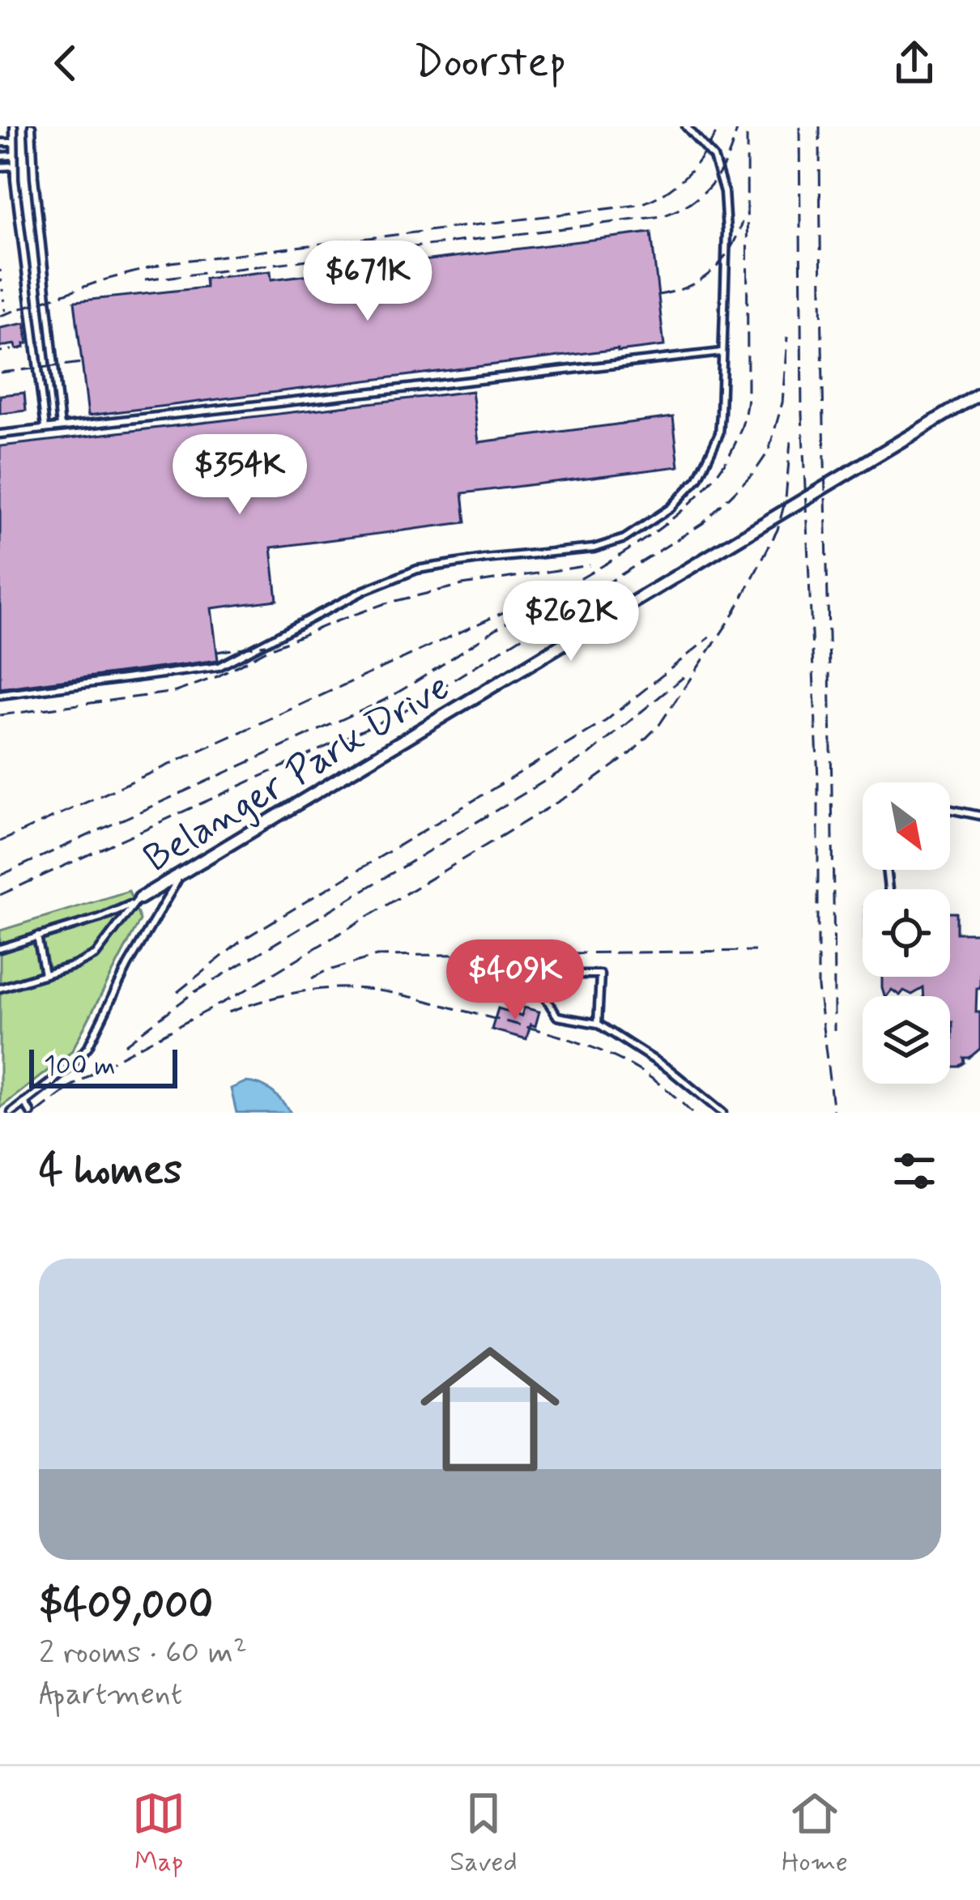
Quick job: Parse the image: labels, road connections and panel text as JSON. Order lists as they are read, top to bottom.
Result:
{
  "streets": {
    "street": ["Belanger Park Drive"]
  },
  "scale_bar": "100 m",
  "north": "bottom right",
  "page": {
    "header": "Doorstep",
    "price": [
      "$671K",
      "$354K",
      "$262K",
      "$409K"
    ],
    "scale": "100 m",
    "heading": "4 homes",
    "list": [
      {
        "name": "$409,000",
        "note": "2 rooms · 60 m² · Apartment"
      }
    ],
    "tabs": ["Map", "Saved", "Home"]
  }
}
